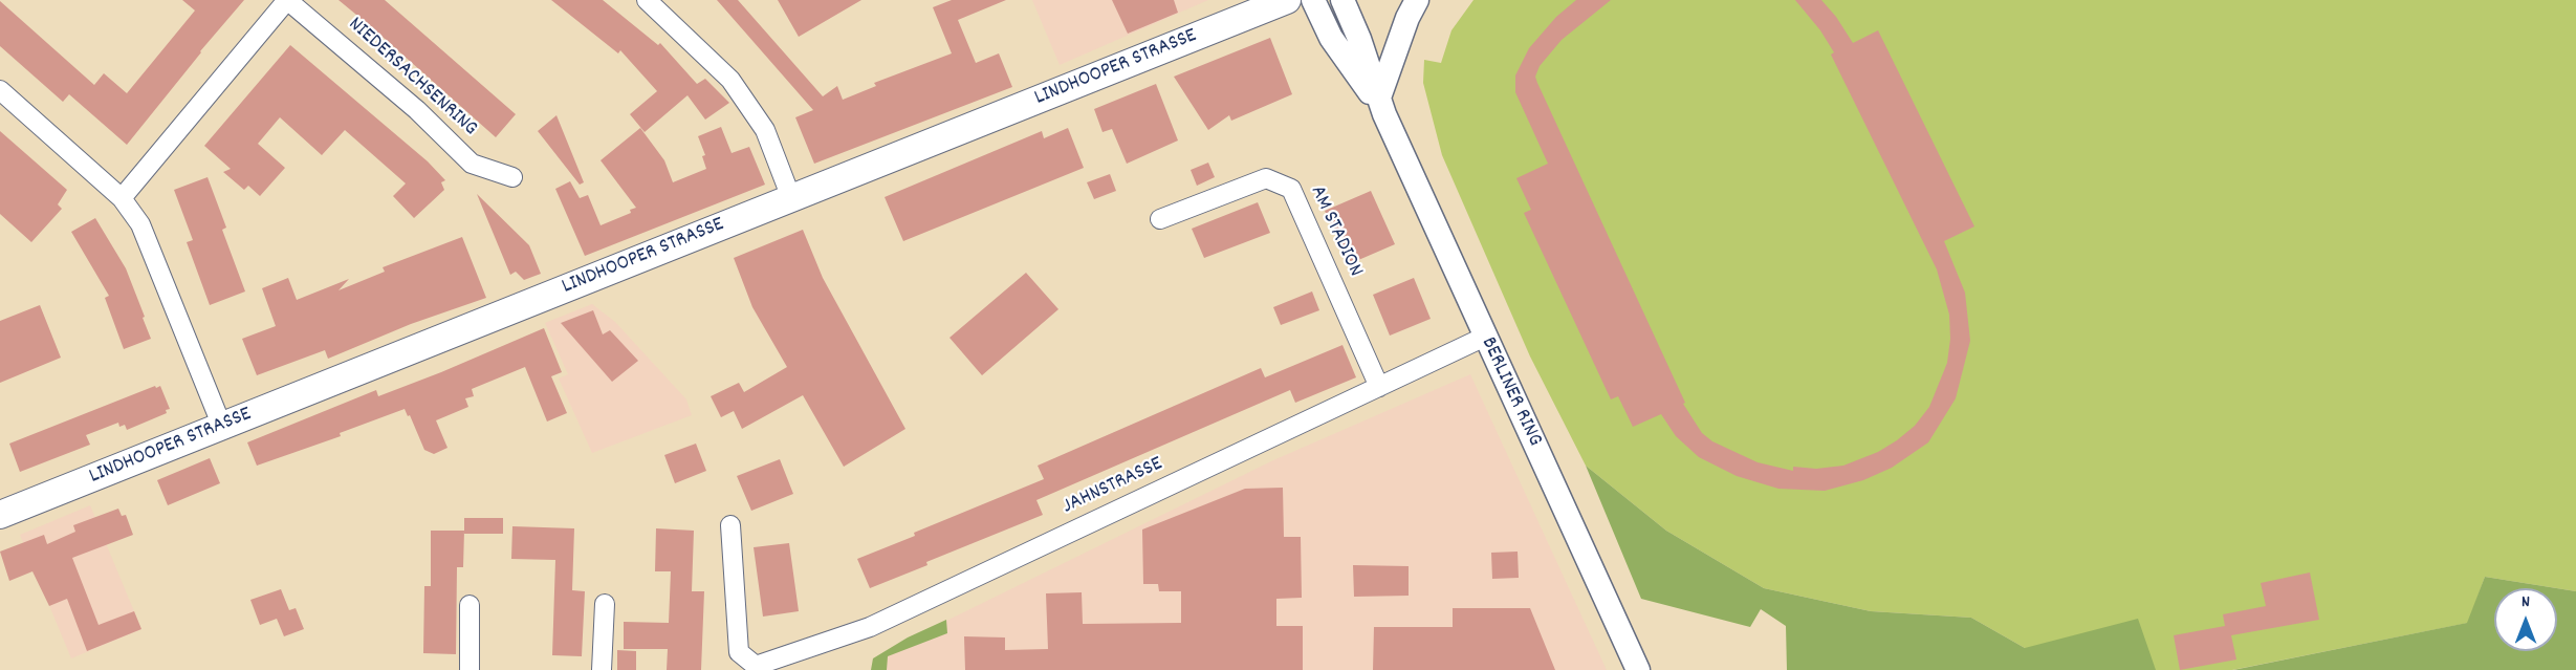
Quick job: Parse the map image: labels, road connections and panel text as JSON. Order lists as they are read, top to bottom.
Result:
{
  "streets": {
    "main road": ["LINDHOOPER STRASSE"],
    "street": [
      "NIEDERSACHSENRING",
      "AM STADION",
      "BERLINER RING",
      "JAHNSTRASSE"
    ]
  },
  "crossings": [
    ["AM STADION", "JAHNSTRASSE"],
    ["BERLINER RING", "JAHNSTRASSE"]
  ],
  "north": "top"
}
